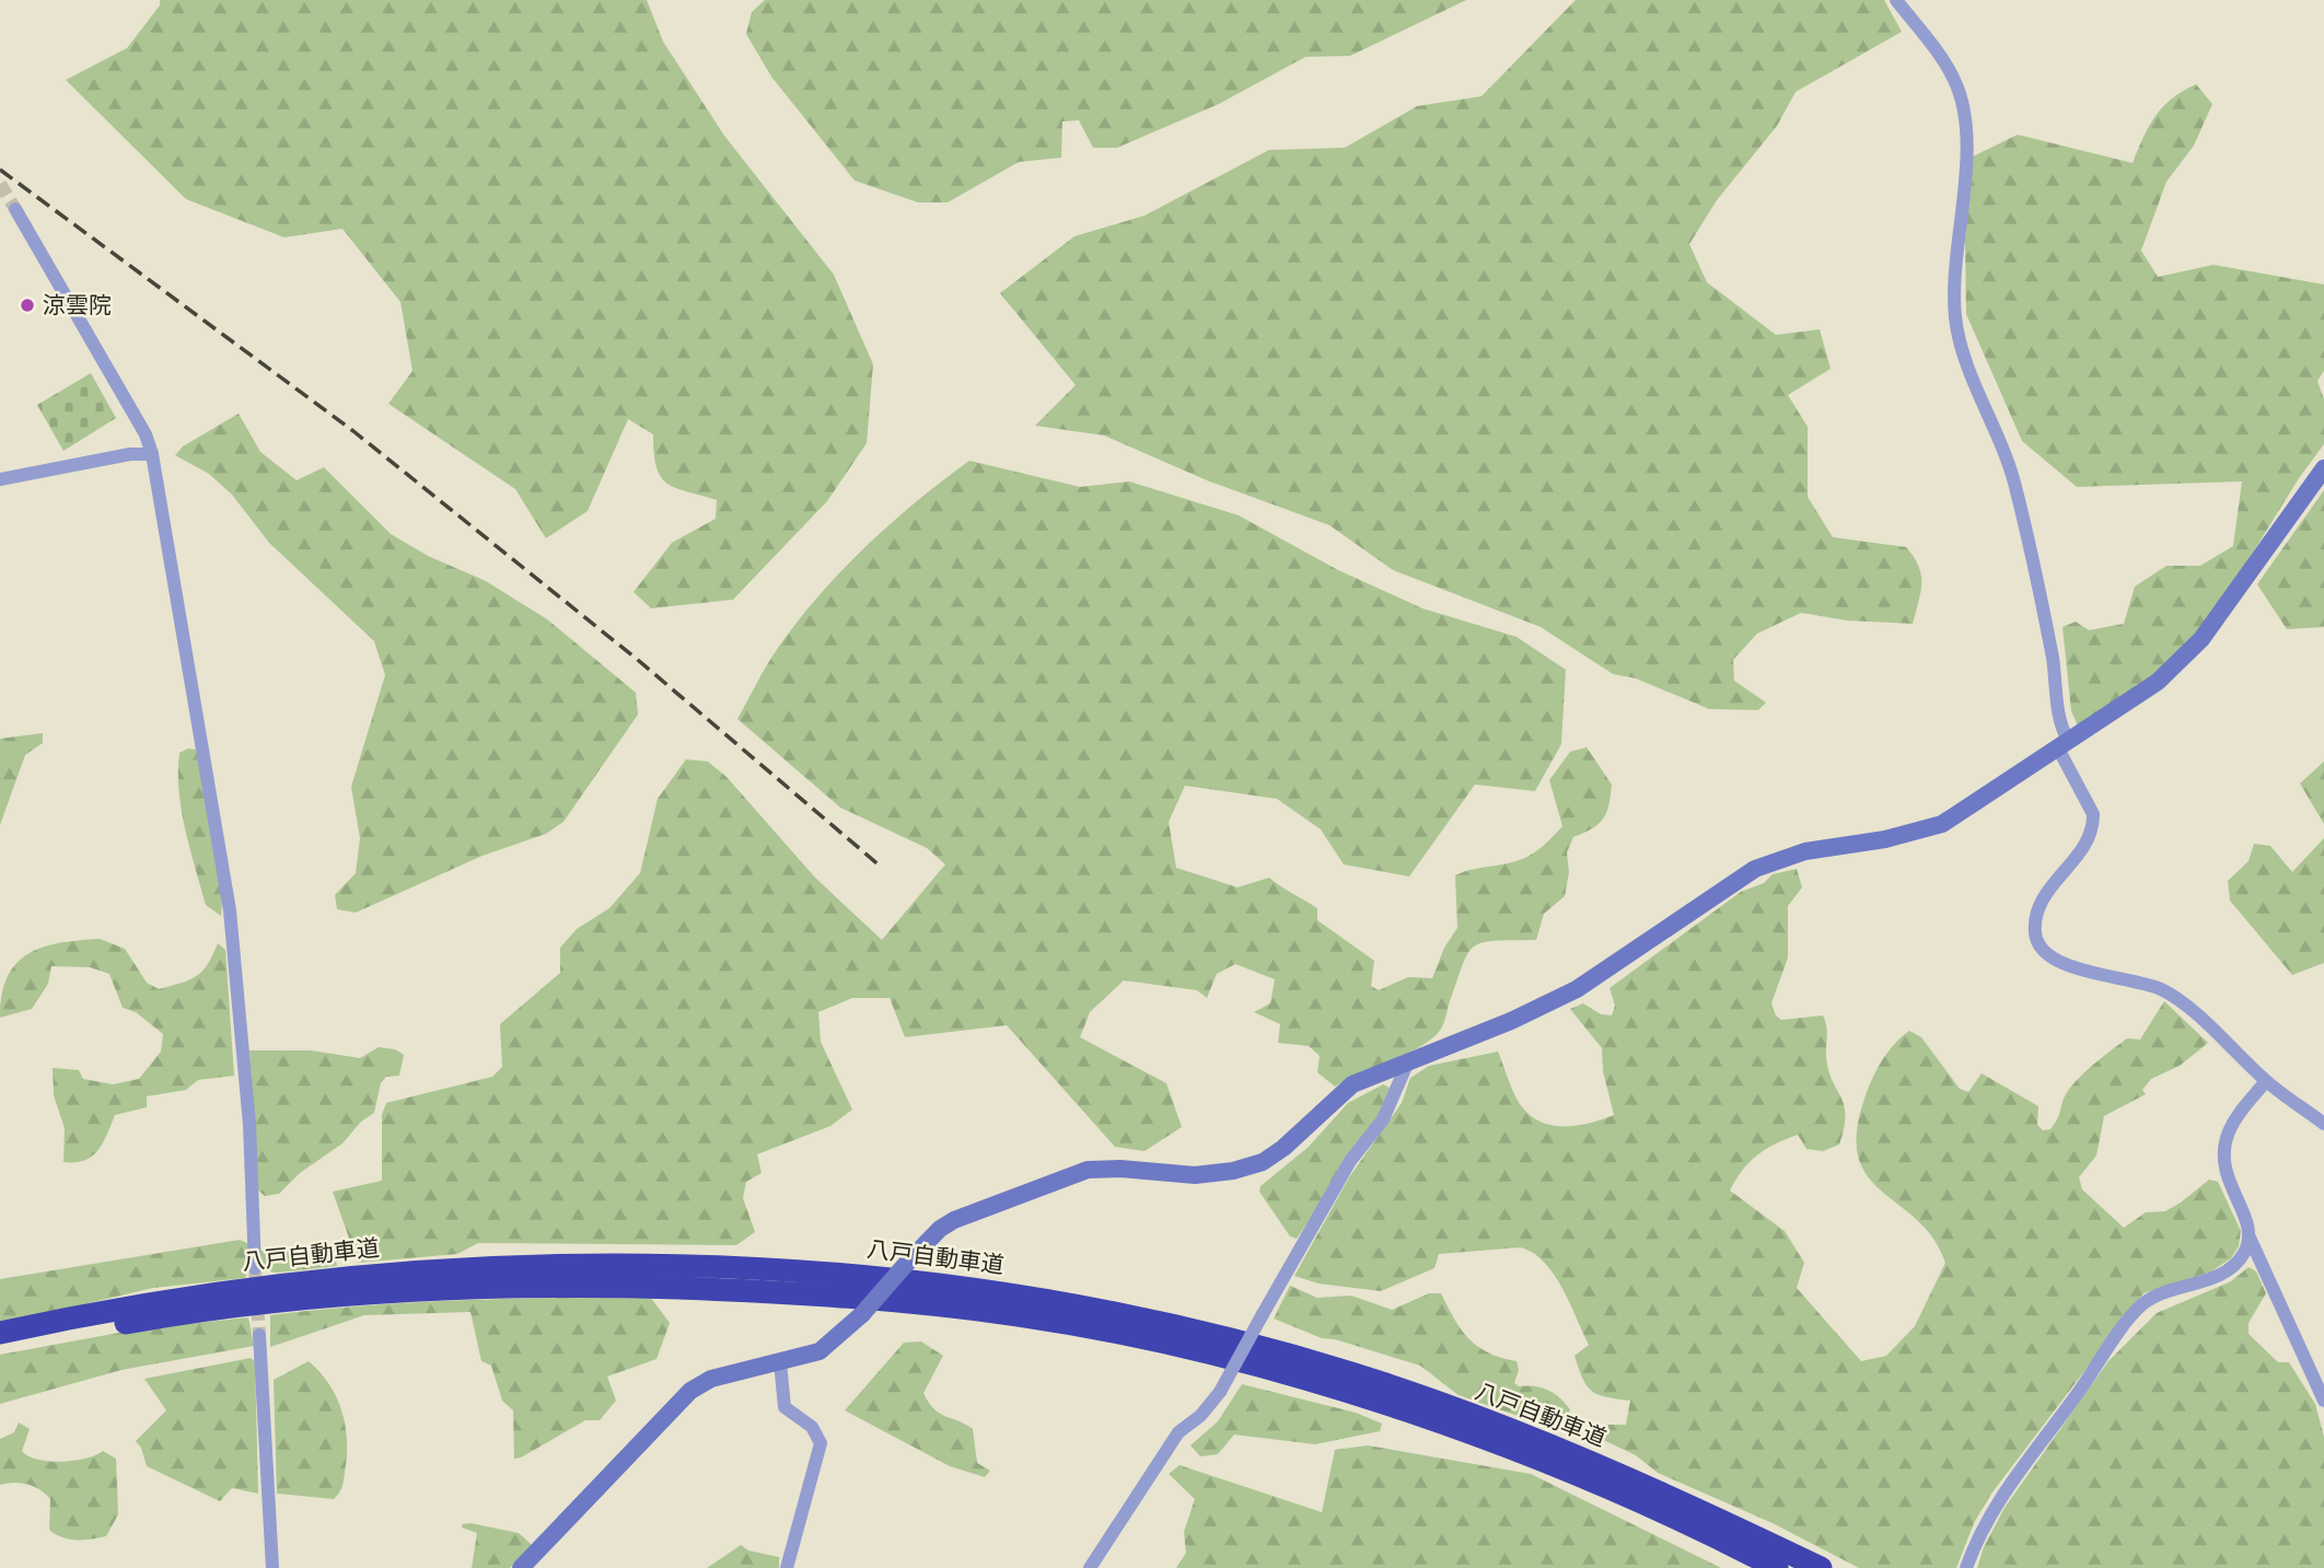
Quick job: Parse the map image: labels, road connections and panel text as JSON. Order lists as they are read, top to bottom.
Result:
{
  "streets": {
    "highway": ["八戸自動車道"]
  },
  "places": ["涼雲院"]
}
